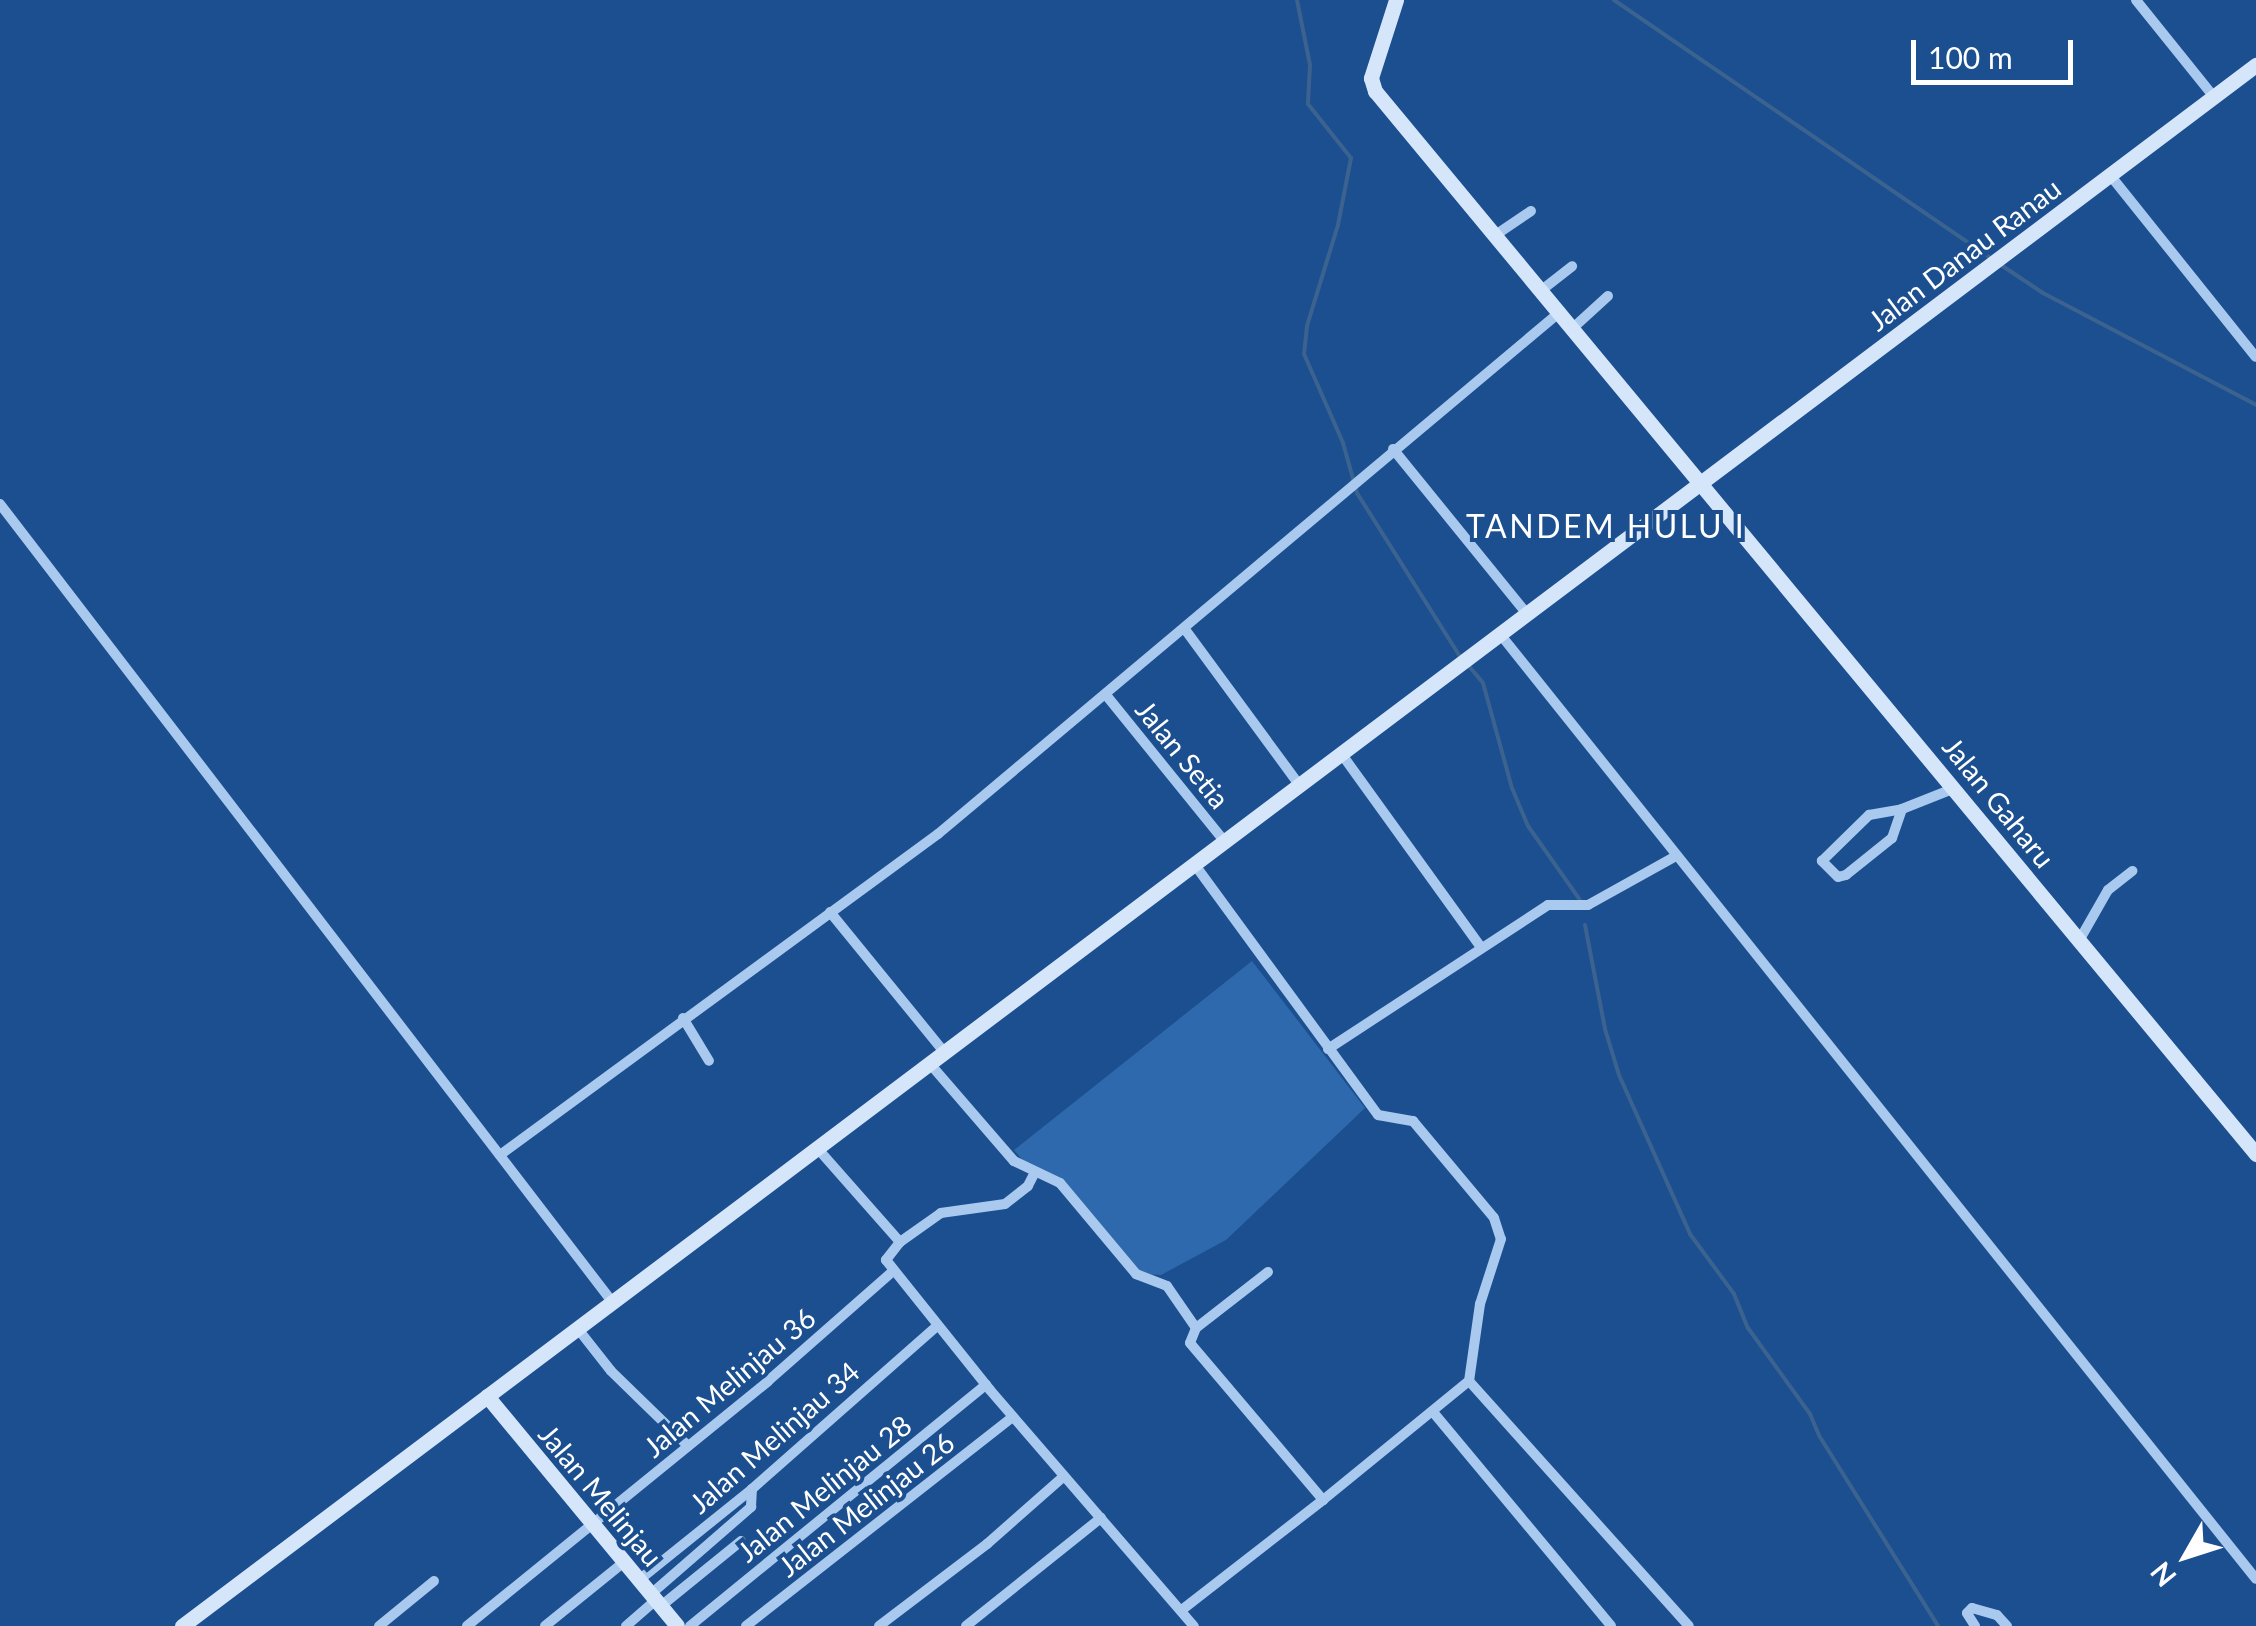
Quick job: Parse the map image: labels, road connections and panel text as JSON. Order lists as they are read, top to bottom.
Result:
{
  "streets": {
    "street": [
      "Jalan Danau Ranau",
      "Jalan Setia",
      "Jalan Gaharu",
      "Jalan Melinjau 36",
      "Jalan Melinjau 34",
      "Jalan Melinjau 28",
      "Jalan Melinjau",
      "Jalan Melinjau 26"
    ]
  },
  "crossings": [
    ["Jalan Danau Ranau", "Jalan Setia"],
    ["Jalan Danau Ranau", "Jalan Gaharu"],
    ["Jalan Danau Ranau", "Jalan Melinjau"],
    ["Jalan Melinjau 36", "Jalan Melinjau"],
    ["Jalan Melinjau 34", "Jalan Melinjau"]
  ],
  "districts": ["TANDEM HULU I"],
  "scale_bar": "100 m",
  "north": "bottom left"
}
